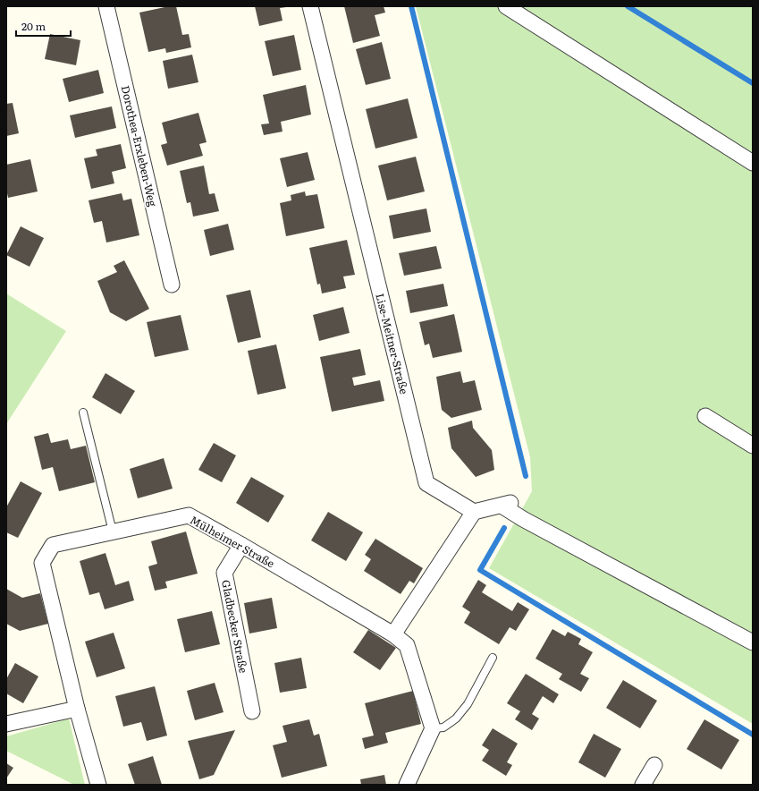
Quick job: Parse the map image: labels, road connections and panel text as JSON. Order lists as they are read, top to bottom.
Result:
{
  "streets": {
    "street": [
      "Dorothea-Erxleben-Weg",
      "Lise-Meitner-Straße",
      "Mülheimer Straße",
      "Gladbecker Straße"
    ]
  },
  "crossings": [
    ["Mülheimer Straße", "Gladbecker Straße"]
  ],
  "scale_bar": "20 m"
}
